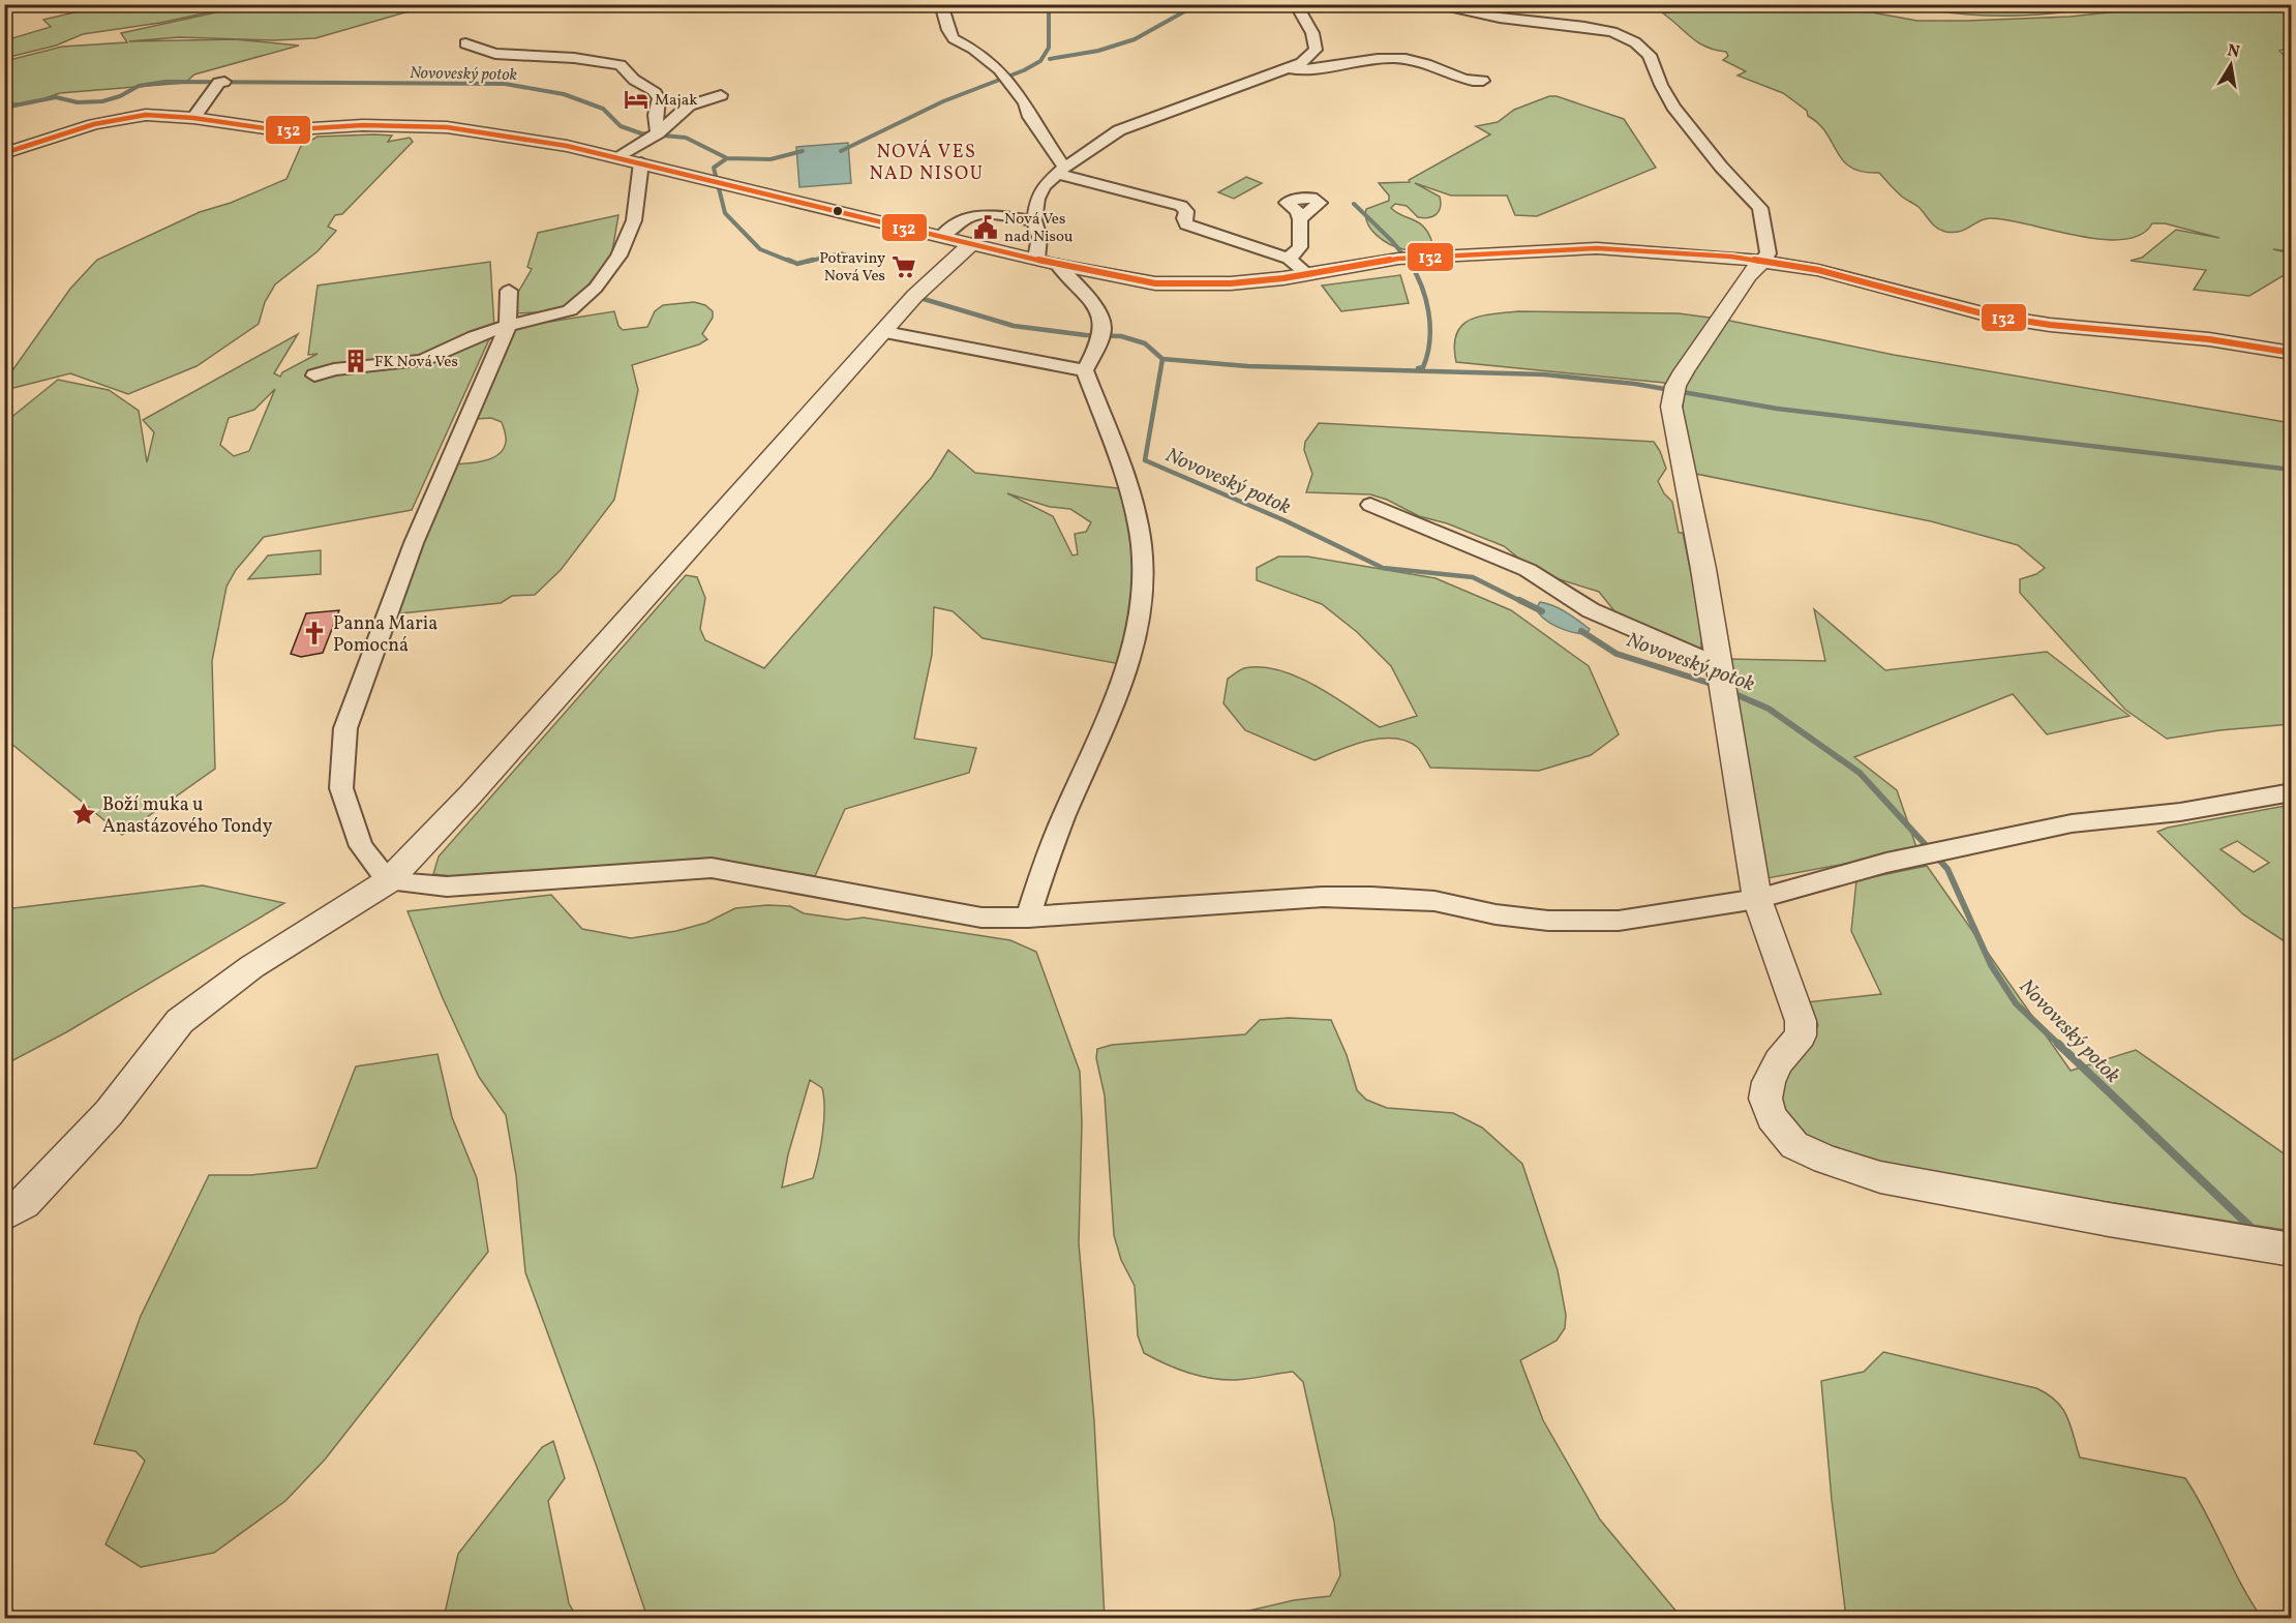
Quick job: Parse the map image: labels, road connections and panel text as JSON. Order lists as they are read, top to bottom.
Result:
{
  "districts": ["NOVÁ VES NAD NISOU"],
  "water": ["Novoveský potok"],
  "places": {
    "hotel": ["Majak"],
    "public building": ["Nová Ves nad Nisou"],
    "supermarket": ["Potraviny Nová Ves"],
    "building": ["FK Nová Ves"],
    "church": ["Panna Maria Pomocná"],
    "place": ["Boží muka u Anastázového Tondy"]
  },
  "lines": ["transit line 132"],
  "north": "top"
}
